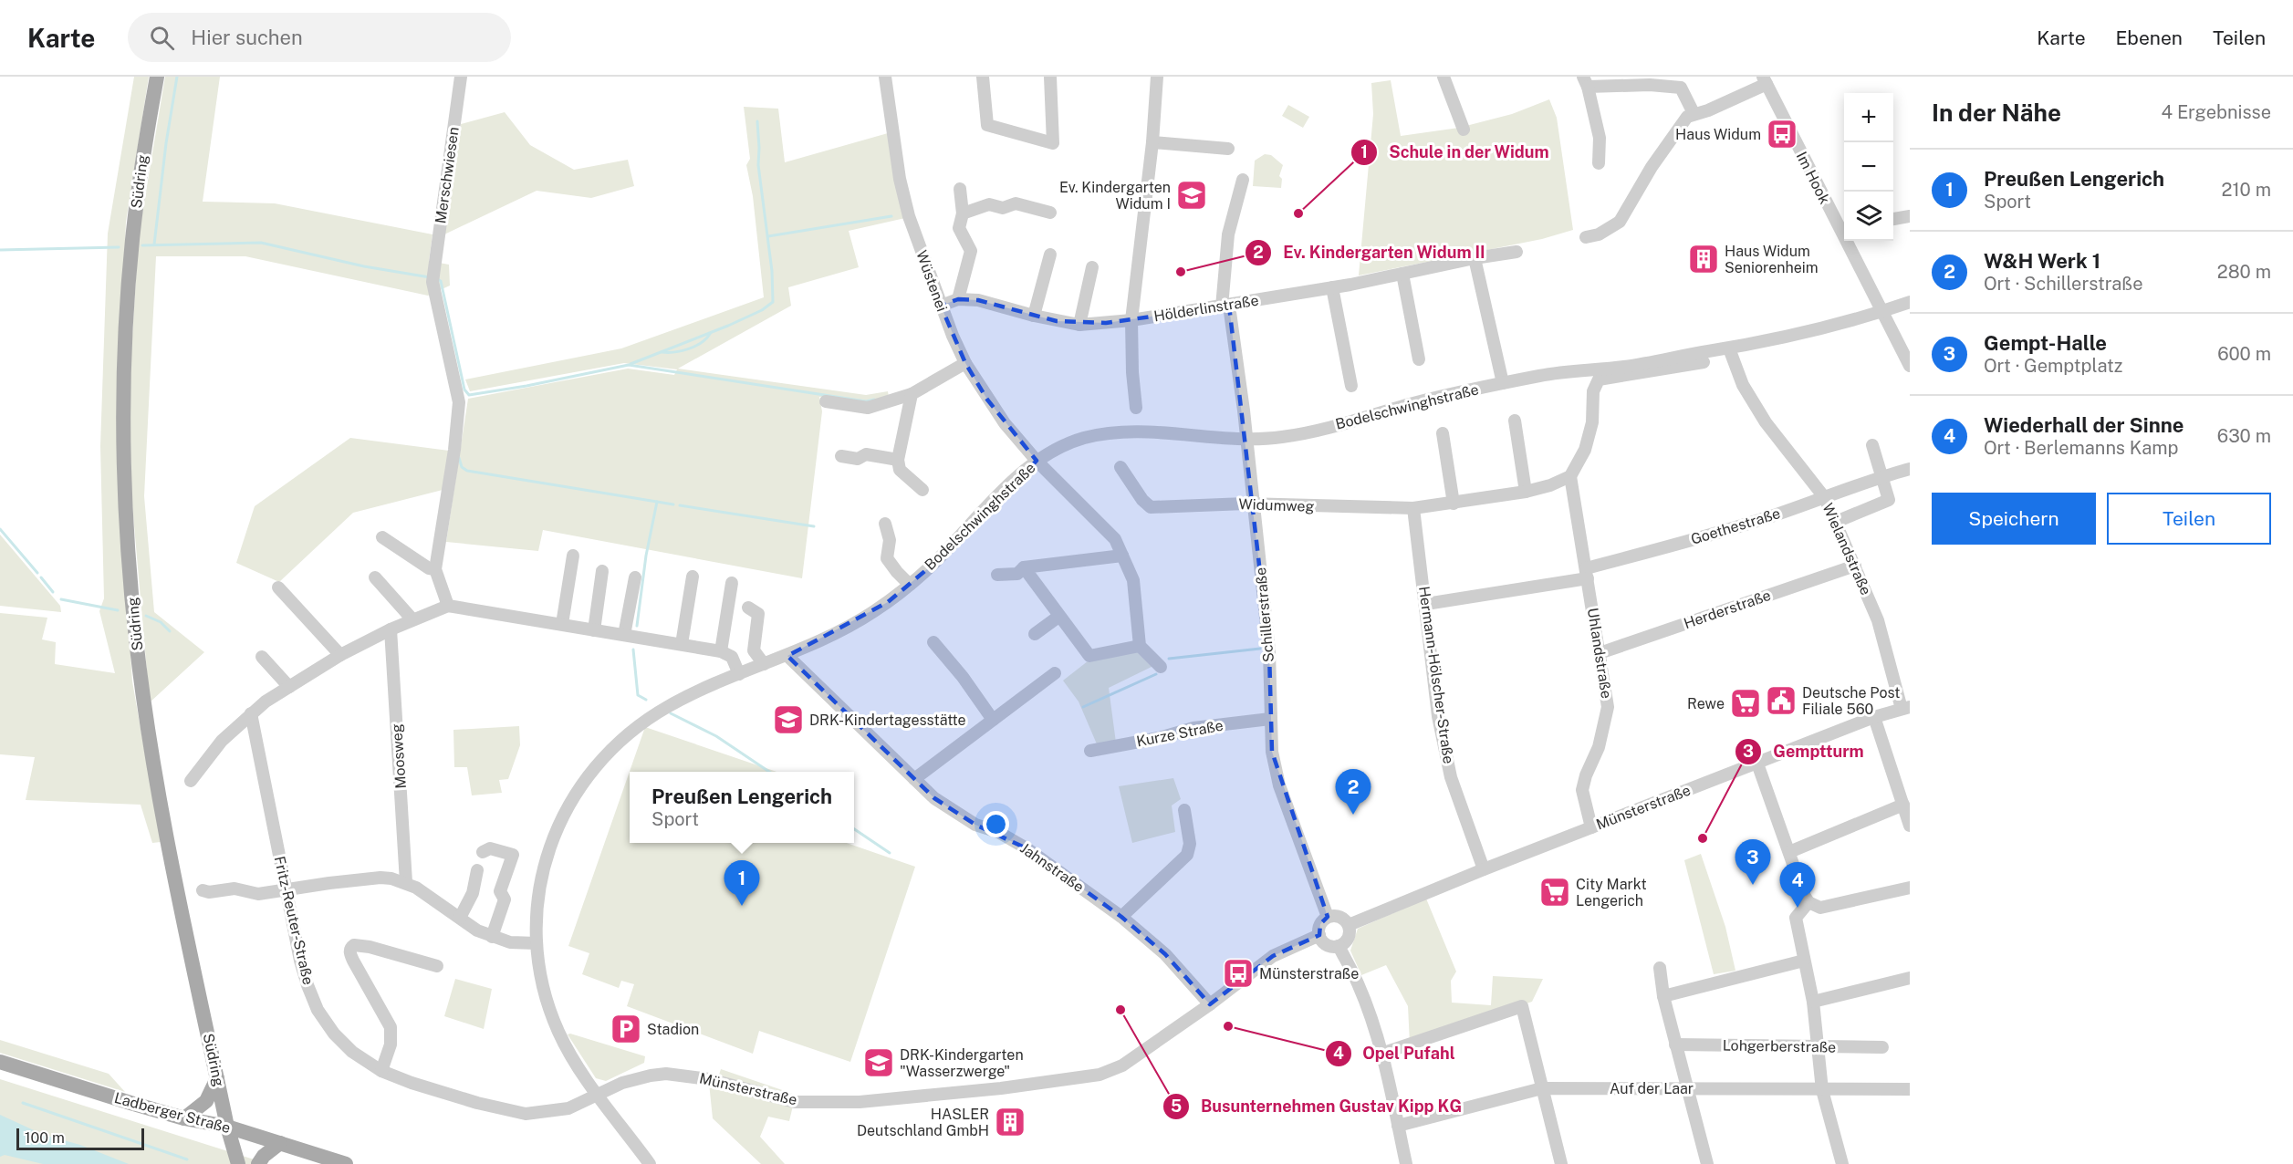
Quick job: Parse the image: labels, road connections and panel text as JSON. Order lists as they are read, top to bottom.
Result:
{
  "streets": {
    "main road": ["Südring", "Ladberger Straße"],
    "street": [
      "Merschwiesen",
      "Im Hook",
      "Wüstenei",
      "Hölderlinstraße",
      "Bodelschwinghstraße",
      "Widumweg",
      "Goethestraße",
      "Wielandstraße",
      "Herderstraße",
      "Schillerstraße",
      "Uhlandstraße",
      "Hermann-Hölscher-Straße",
      "Kurze Straße",
      "Moosweg",
      "Münsterstraße",
      "Jahnstraße",
      "Fritz-Reuter-Straße",
      "Lohgerberstraße",
      "Auf der Laar"
    ]
  },
  "crossings": [
    ["Im Hook", "Bodelschwinghstraße"],
    ["Südring", "Ladberger Straße"],
    ["Wüstenei", "Hölderlinstraße"],
    ["Wüstenei", "Bodelschwinghstraße"],
    ["Hölderlinstraße", "Schillerstraße"],
    ["Bodelschwinghstraße", "Wielandstraße"],
    ["Bodelschwinghstraße", "Schillerstraße"],
    ["Bodelschwinghstraße", "Münsterstraße"],
    ["Bodelschwinghstraße", "Jahnstraße"],
    ["Bodelschwinghstraße", "Fritz-Reuter-Straße"],
    ["Widumweg", "Schillerstraße"],
    ["Widumweg", "Uhlandstraße"],
    ["Widumweg", "Hermann-Hölscher-Straße"],
    ["Goethestraße", "Wielandstraße"],
    ["Goethestraße", "Uhlandstraße"],
    ["Goethestraße", "Hermann-Hölscher-Straße"],
    ["Wielandstraße", "Herderstraße"],
    ["Wielandstraße", "Münsterstraße"],
    ["Herderstraße", "Uhlandstraße"],
    ["Schillerstraße", "Kurze Straße"],
    ["Schillerstraße", "Münsterstraße"],
    ["Uhlandstraße", "Münsterstraße"],
    ["Hermann-Hölscher-Straße", "Münsterstraße"],
    ["Münsterstraße", "Jahnstraße"],
    ["Münsterstraße", "Fritz-Reuter-Straße"]
  ],
  "places": {
    "bus stop": ["Haus Widum", "Münsterstraße"],
    "school or university": ["Ev. Kindergarten Widum I", "DRK-Kindertagesstätte", "DRK-Kindergarten \"Wasserzwerge\""],
    "other": [
      "Schule in der Widum",
      "Ev. Kindergarten Widum II",
      "Gemptturm",
      "Busunternehmen Gustav Kipp KG",
      "Opel Pufahl"
    ],
    "building": ["Haus Widum Seniorenheim", "HASLER Deutschland GmbH"],
    "public building": ["Deutsche Post Filiale 560"],
    "supermarket": ["Rewe", "City Markt Lengerich"],
    "parking": ["Stadion"]
  },
  "scale_bar": "100 m",
  "page": {
    "header": "Karte",
    "search": "Hier suchen",
    "nav": ["Karte", "Ebenen", "Teilen"],
    "heading": ["In der Nähe", "4 Ergebnisse"],
    "map_buttons": ["+", "−"],
    "list": [
      {
        "mark": "1",
        "name": "Preußen Lengerich",
        "note": "Sport",
        "value": "210 m"
      },
      {
        "mark": "2",
        "name": "W&H Werk 1",
        "note": "Ort · Schillerstraße",
        "value": "280 m"
      },
      {
        "mark": "3",
        "name": "Gempt-Halle",
        "note": "Ort · Gemptplatz",
        "value": "600 m"
      },
      {
        "mark": "4",
        "name": "Wiederhall der Sinne",
        "note": "Ort · Berlemanns Kamp",
        "value": "630 m"
      }
    ],
    "buttons": ["Speichern", "Teilen"],
    "pins": [
      "2",
      "3",
      "1",
      "4"
    ],
    "popup": ["Preußen Lengerich", "Sport"],
    "scale": "100 m"
  }
}
